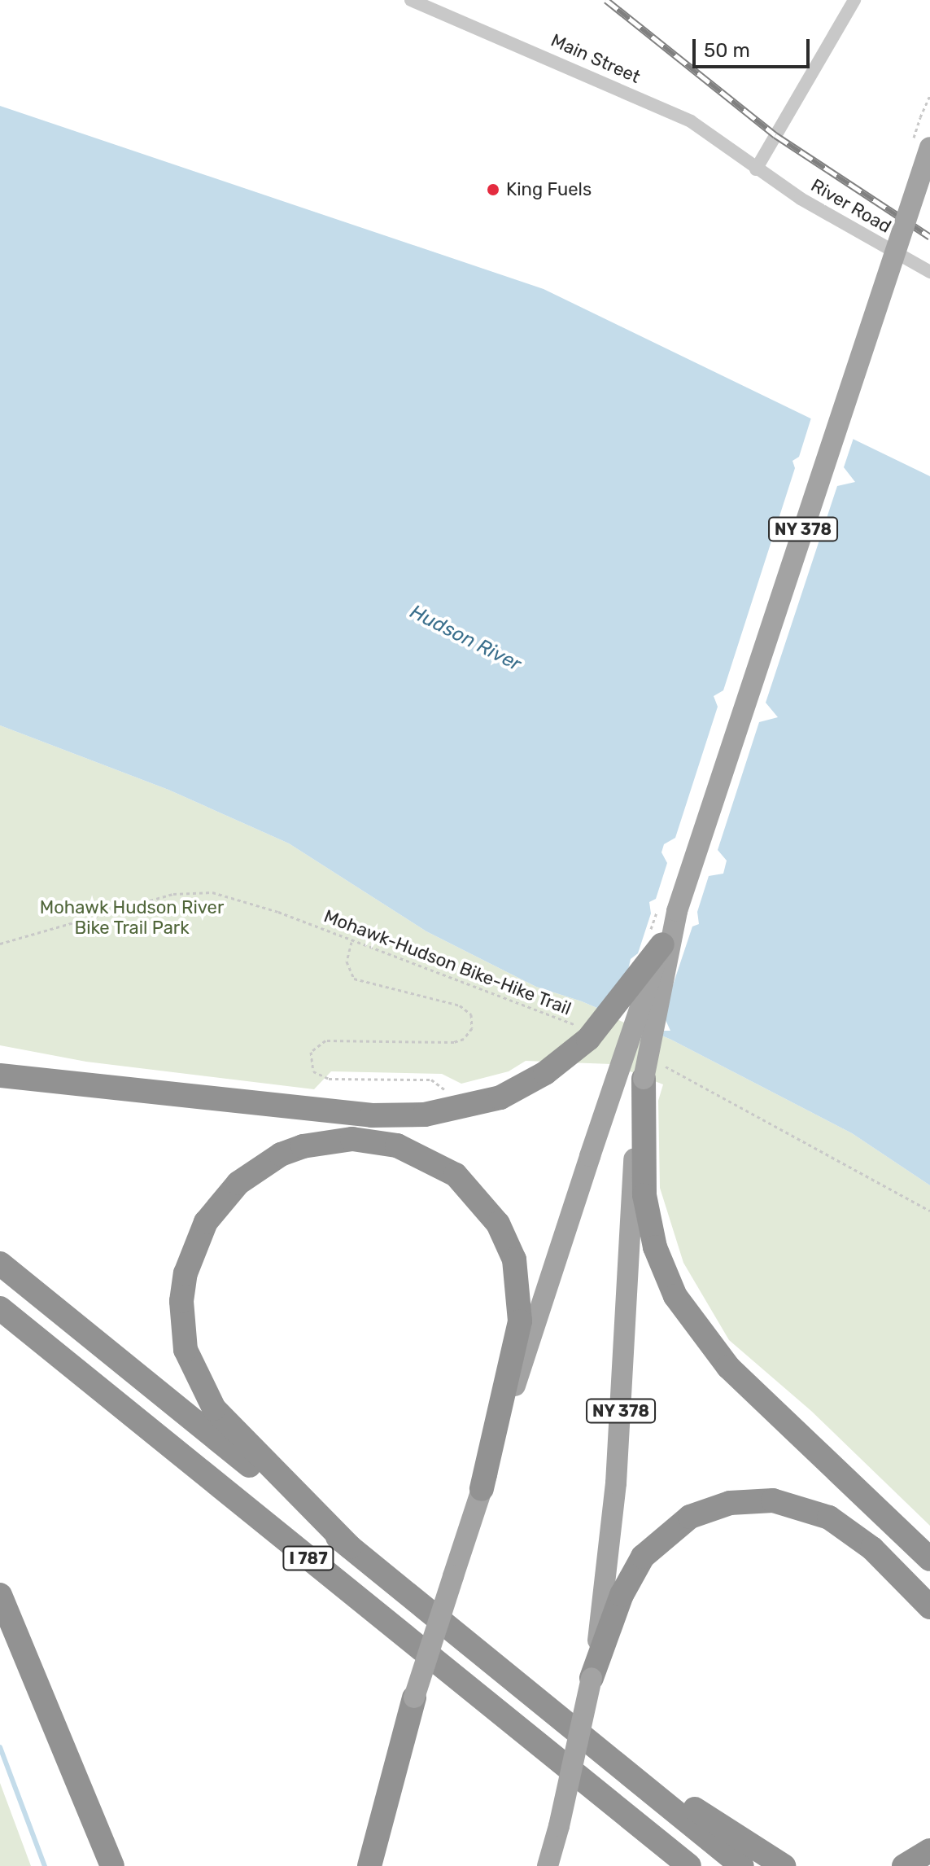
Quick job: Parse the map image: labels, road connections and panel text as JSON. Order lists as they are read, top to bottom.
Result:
{
  "streets": {
    "highway": ["I 787"],
    "main road": ["NY 378"],
    "street": ["Main Street", "River Road"],
    "path": ["Mohawk-Hudson Bike-Hike Trail"]
  },
  "crossings": [
    ["Main Street", "River Road"]
  ],
  "water": ["Hudson River"],
  "parks": ["Mohawk Hudson River Bike Trail Park"],
  "places": ["King Fuels"],
  "scale_bar": "50 m"
}
